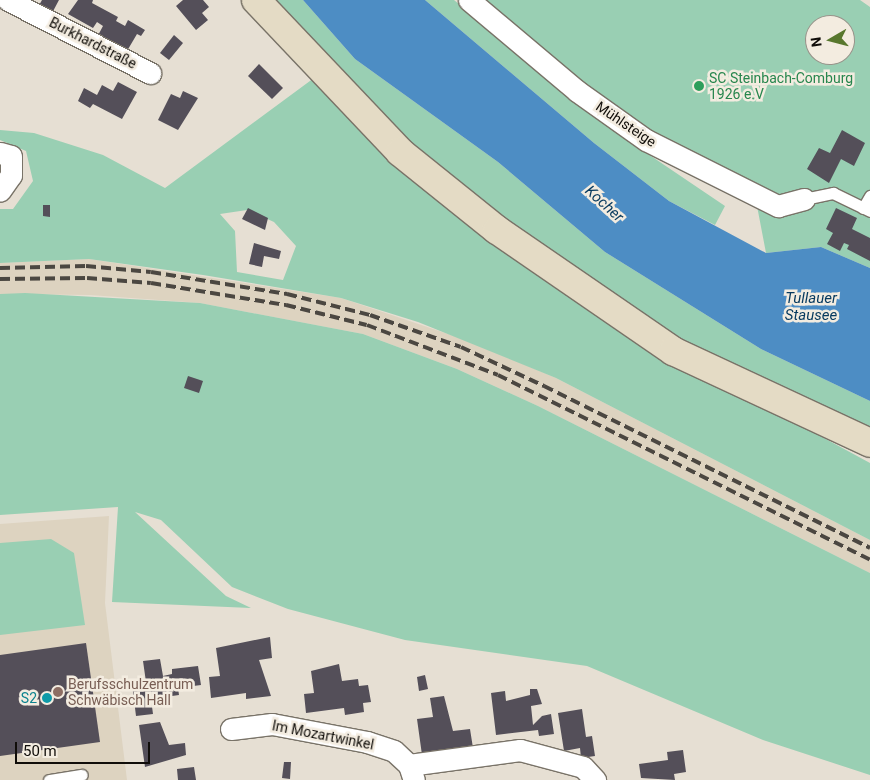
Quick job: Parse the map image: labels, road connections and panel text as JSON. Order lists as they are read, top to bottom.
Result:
{
  "streets": {
    "street": ["Burkhardstraße", "Mühlsteige", "Im Mozartwinkel"]
  },
  "water": ["Kocher", "Tullauer Stausee"],
  "places": ["SC Steinbach-Comburg 1926 e.V", "Berufsschulzentrum Schwäbisch Hall", "S2"],
  "scale_bar": "50 m",
  "north": "left"
}
